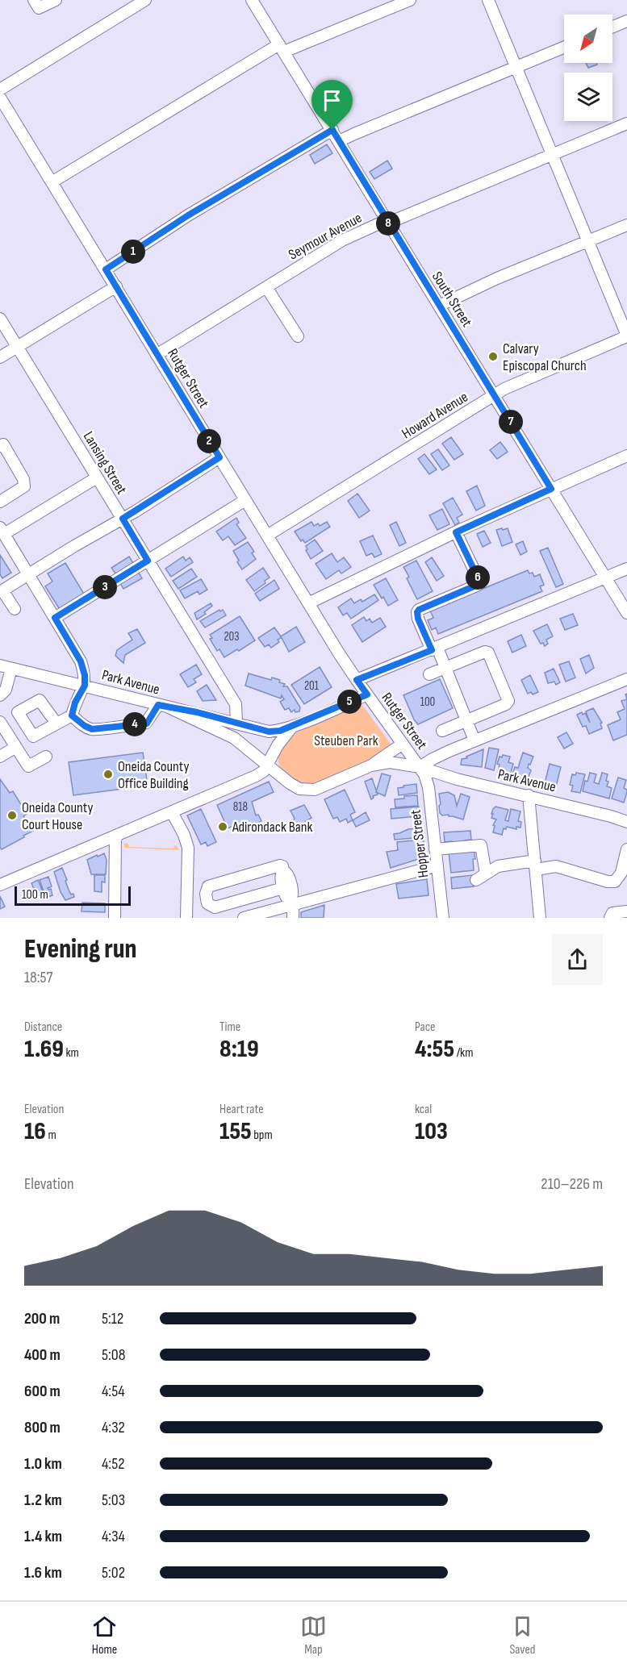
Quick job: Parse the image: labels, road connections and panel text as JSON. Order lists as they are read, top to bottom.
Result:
{
  "streets": {
    "street": [
      "Seymour Avenue",
      "South Street",
      "Rutger Street",
      "Howard Avenue",
      "Lansing Street",
      "Park Avenue",
      "Hopper Street"
    ]
  },
  "crossings": [
    ["Seymour Avenue", "South Street"],
    ["Seymour Avenue", "Rutger Street"],
    ["South Street", "Howard Avenue"],
    ["Rutger Street", "Howard Avenue"],
    ["Rutger Street", "Park Avenue"],
    ["Rutger Street", "Hopper Street"],
    ["Lansing Street", "Park Avenue"],
    ["Park Avenue", "Hopper Street"]
  ],
  "parks": ["Steuben Park"],
  "places": [
    "Calvary Episcopal Church",
    "Oneida County Office Building",
    "Oneida County Court House",
    "Adirondack Bank"
  ],
  "house_numbers": [
    "203",
    "201",
    "100",
    "818"
  ],
  "scale_bar": "100 m",
  "north": "bottom left",
  "page": {
    "pins": [
      "8",
      "1",
      "7",
      "2",
      "6",
      "3",
      "5",
      "4"
    ],
    "scale": "100 m",
    "heading": ["Evening run", "18:57"],
    "stats": [
      ["Distance", "1.69 km"],
      ["Time", "8:19"],
      ["Pace", "4:55 /km"],
      ["Elevation", "16 m"],
      ["Heart rate", "155 bpm"],
      ["kcal", "103"]
    ],
    "chart": ["Elevation", "210–226 m"],
    "list": [
      {
        "name": "200 m",
        "note": "5:12"
      },
      {
        "name": "400 m",
        "note": "5:08"
      },
      {
        "name": "600 m",
        "note": "4:54"
      },
      {
        "name": "800 m",
        "note": "4:32"
      },
      {
        "name": "1.0 km",
        "note": "4:52"
      },
      {
        "name": "1.2 km",
        "note": "5:03"
      },
      {
        "name": "1.4 km",
        "note": "4:34"
      },
      {
        "name": "1.6 km",
        "note": "5:02"
      }
    ],
    "tabs": ["Home", "Map", "Saved"]
  }
}
